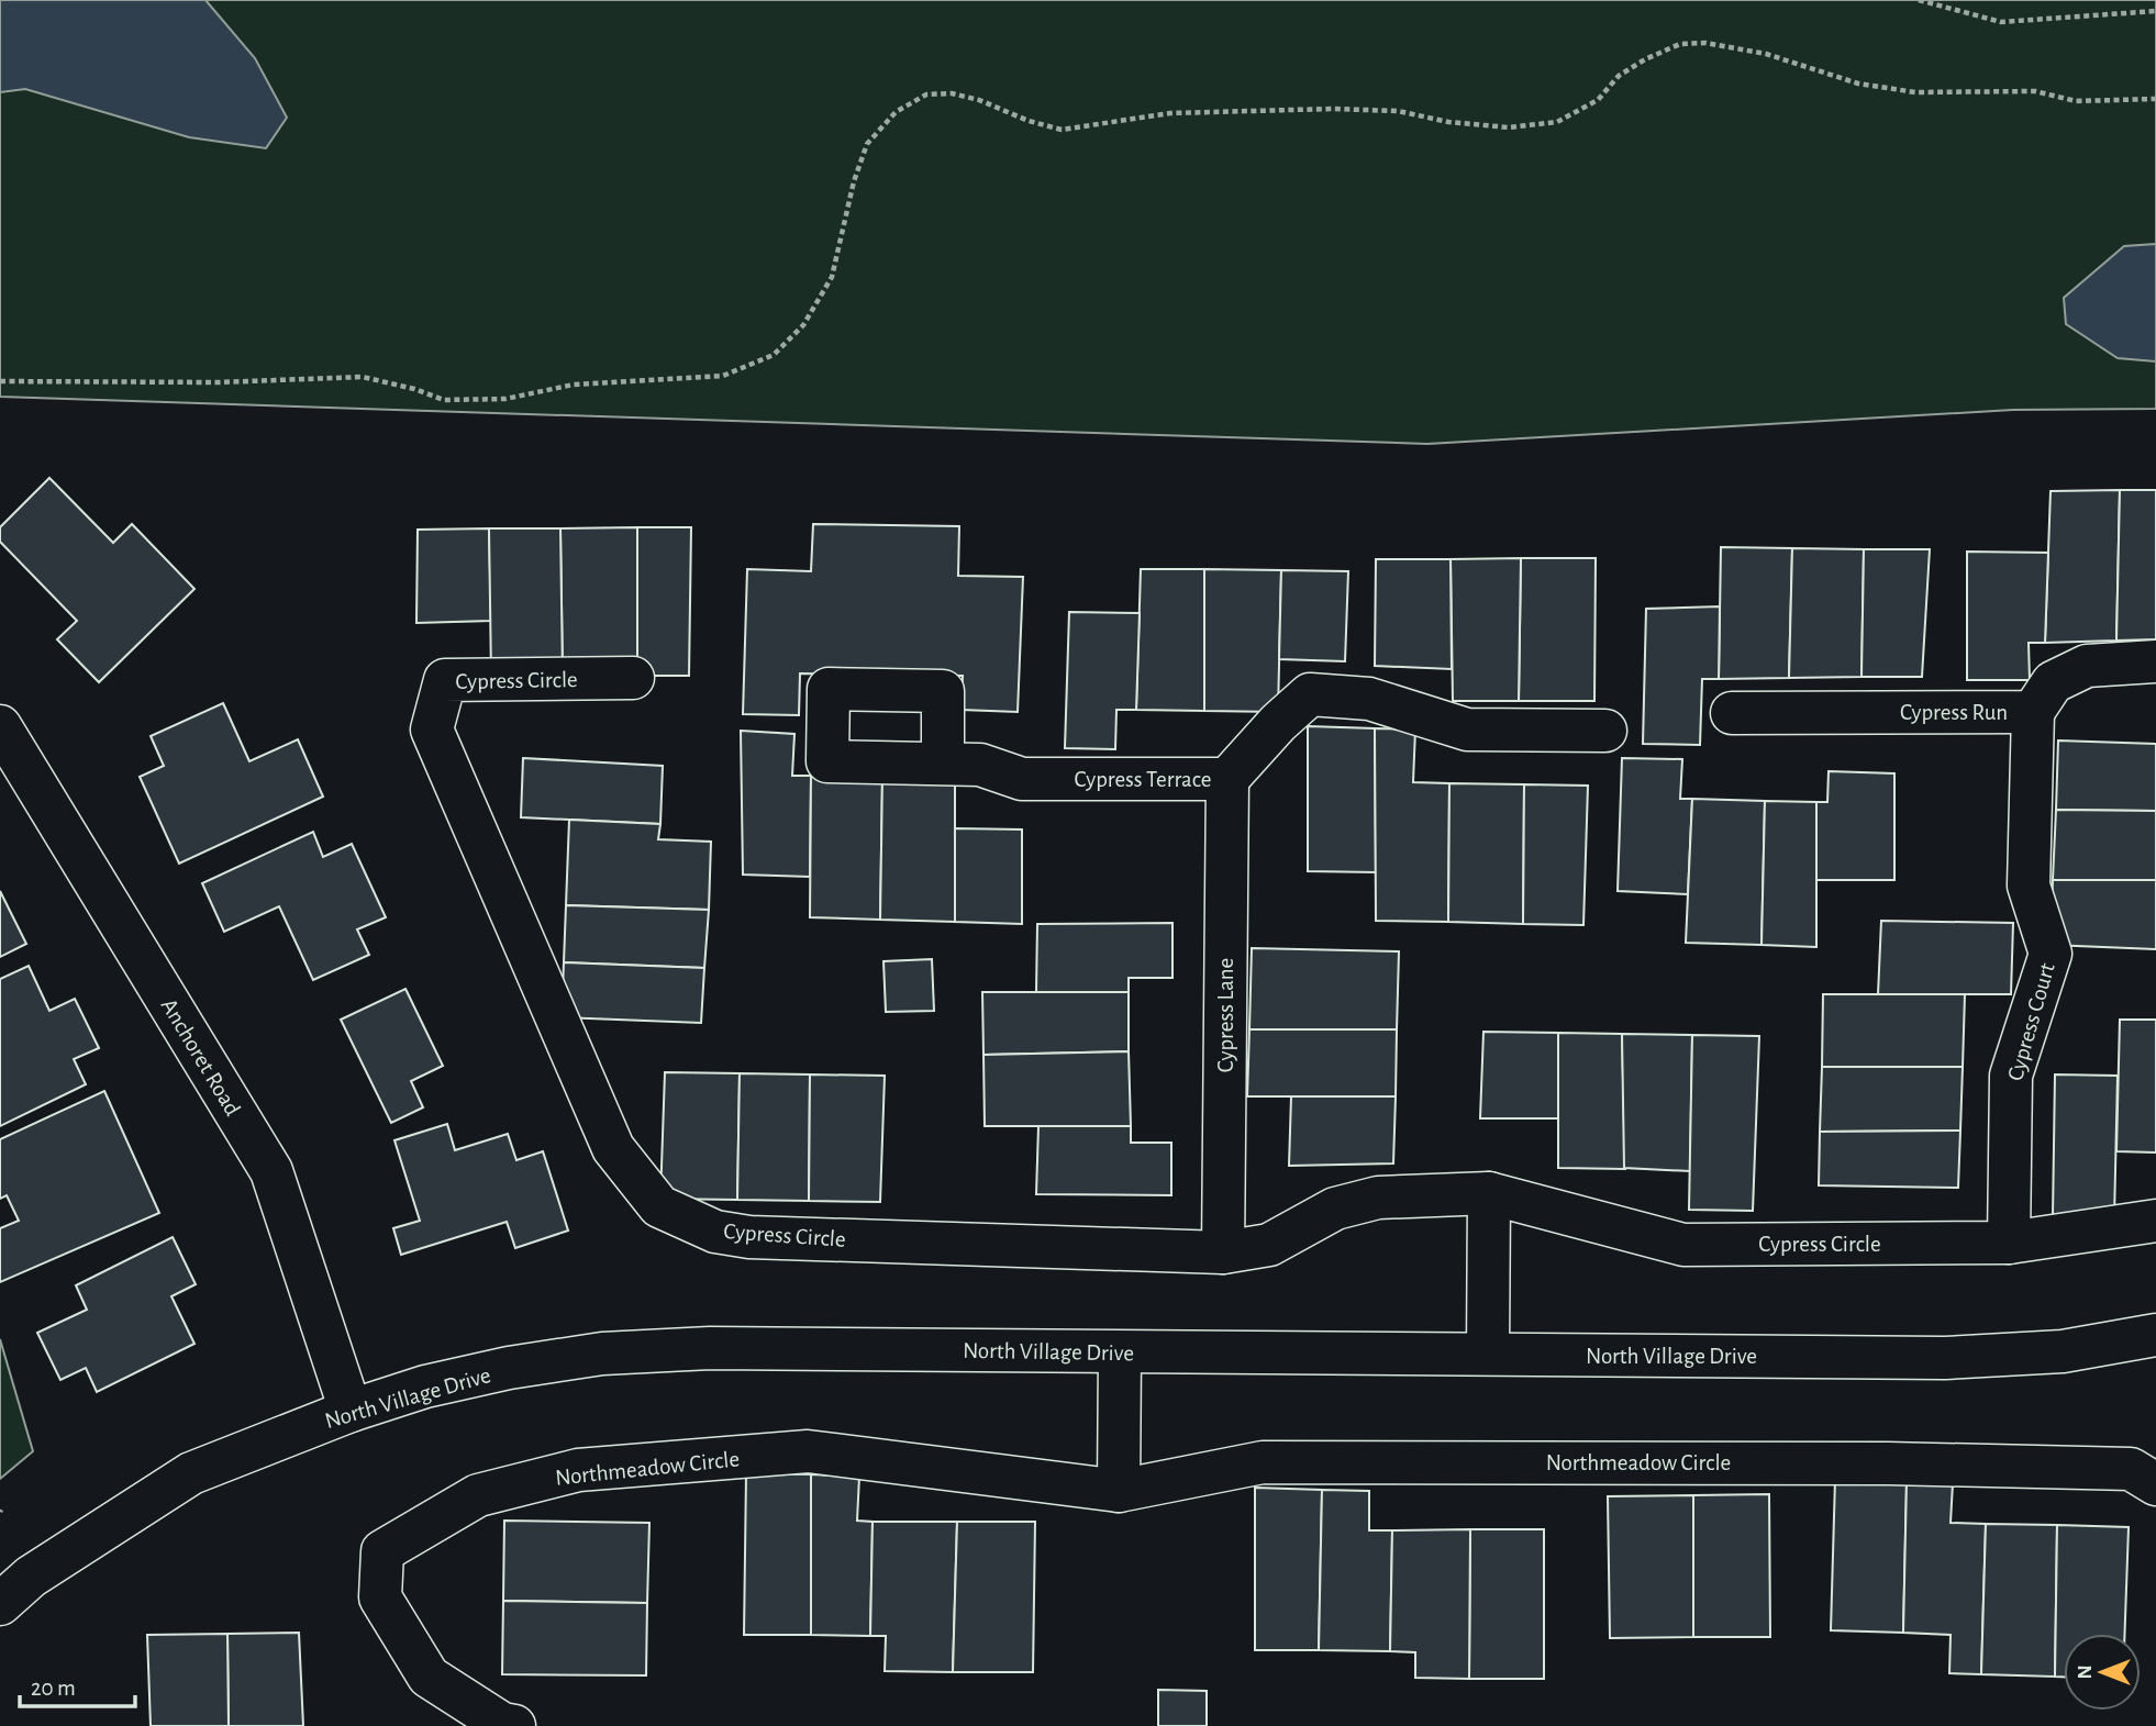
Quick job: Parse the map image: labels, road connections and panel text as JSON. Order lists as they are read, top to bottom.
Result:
{
  "streets": {
    "street": [
      "Cypress Circle",
      "Cypress Run",
      "Cypress Terrace",
      "Cypress Lane",
      "Cypress Court",
      "Anchoret Road",
      "North Village Drive",
      "Northmeadow Circle"
    ]
  },
  "crossings": [
    ["Cypress Circle", "Cypress Lane"],
    ["Cypress Circle", "Cypress Court"],
    ["Cypress Run", "Cypress Court"],
    ["Cypress Terrace", "Cypress Lane"],
    ["Anchoret Road", "North Village Drive"]
  ],
  "scale_bar": "20 m",
  "north": "left"
}
